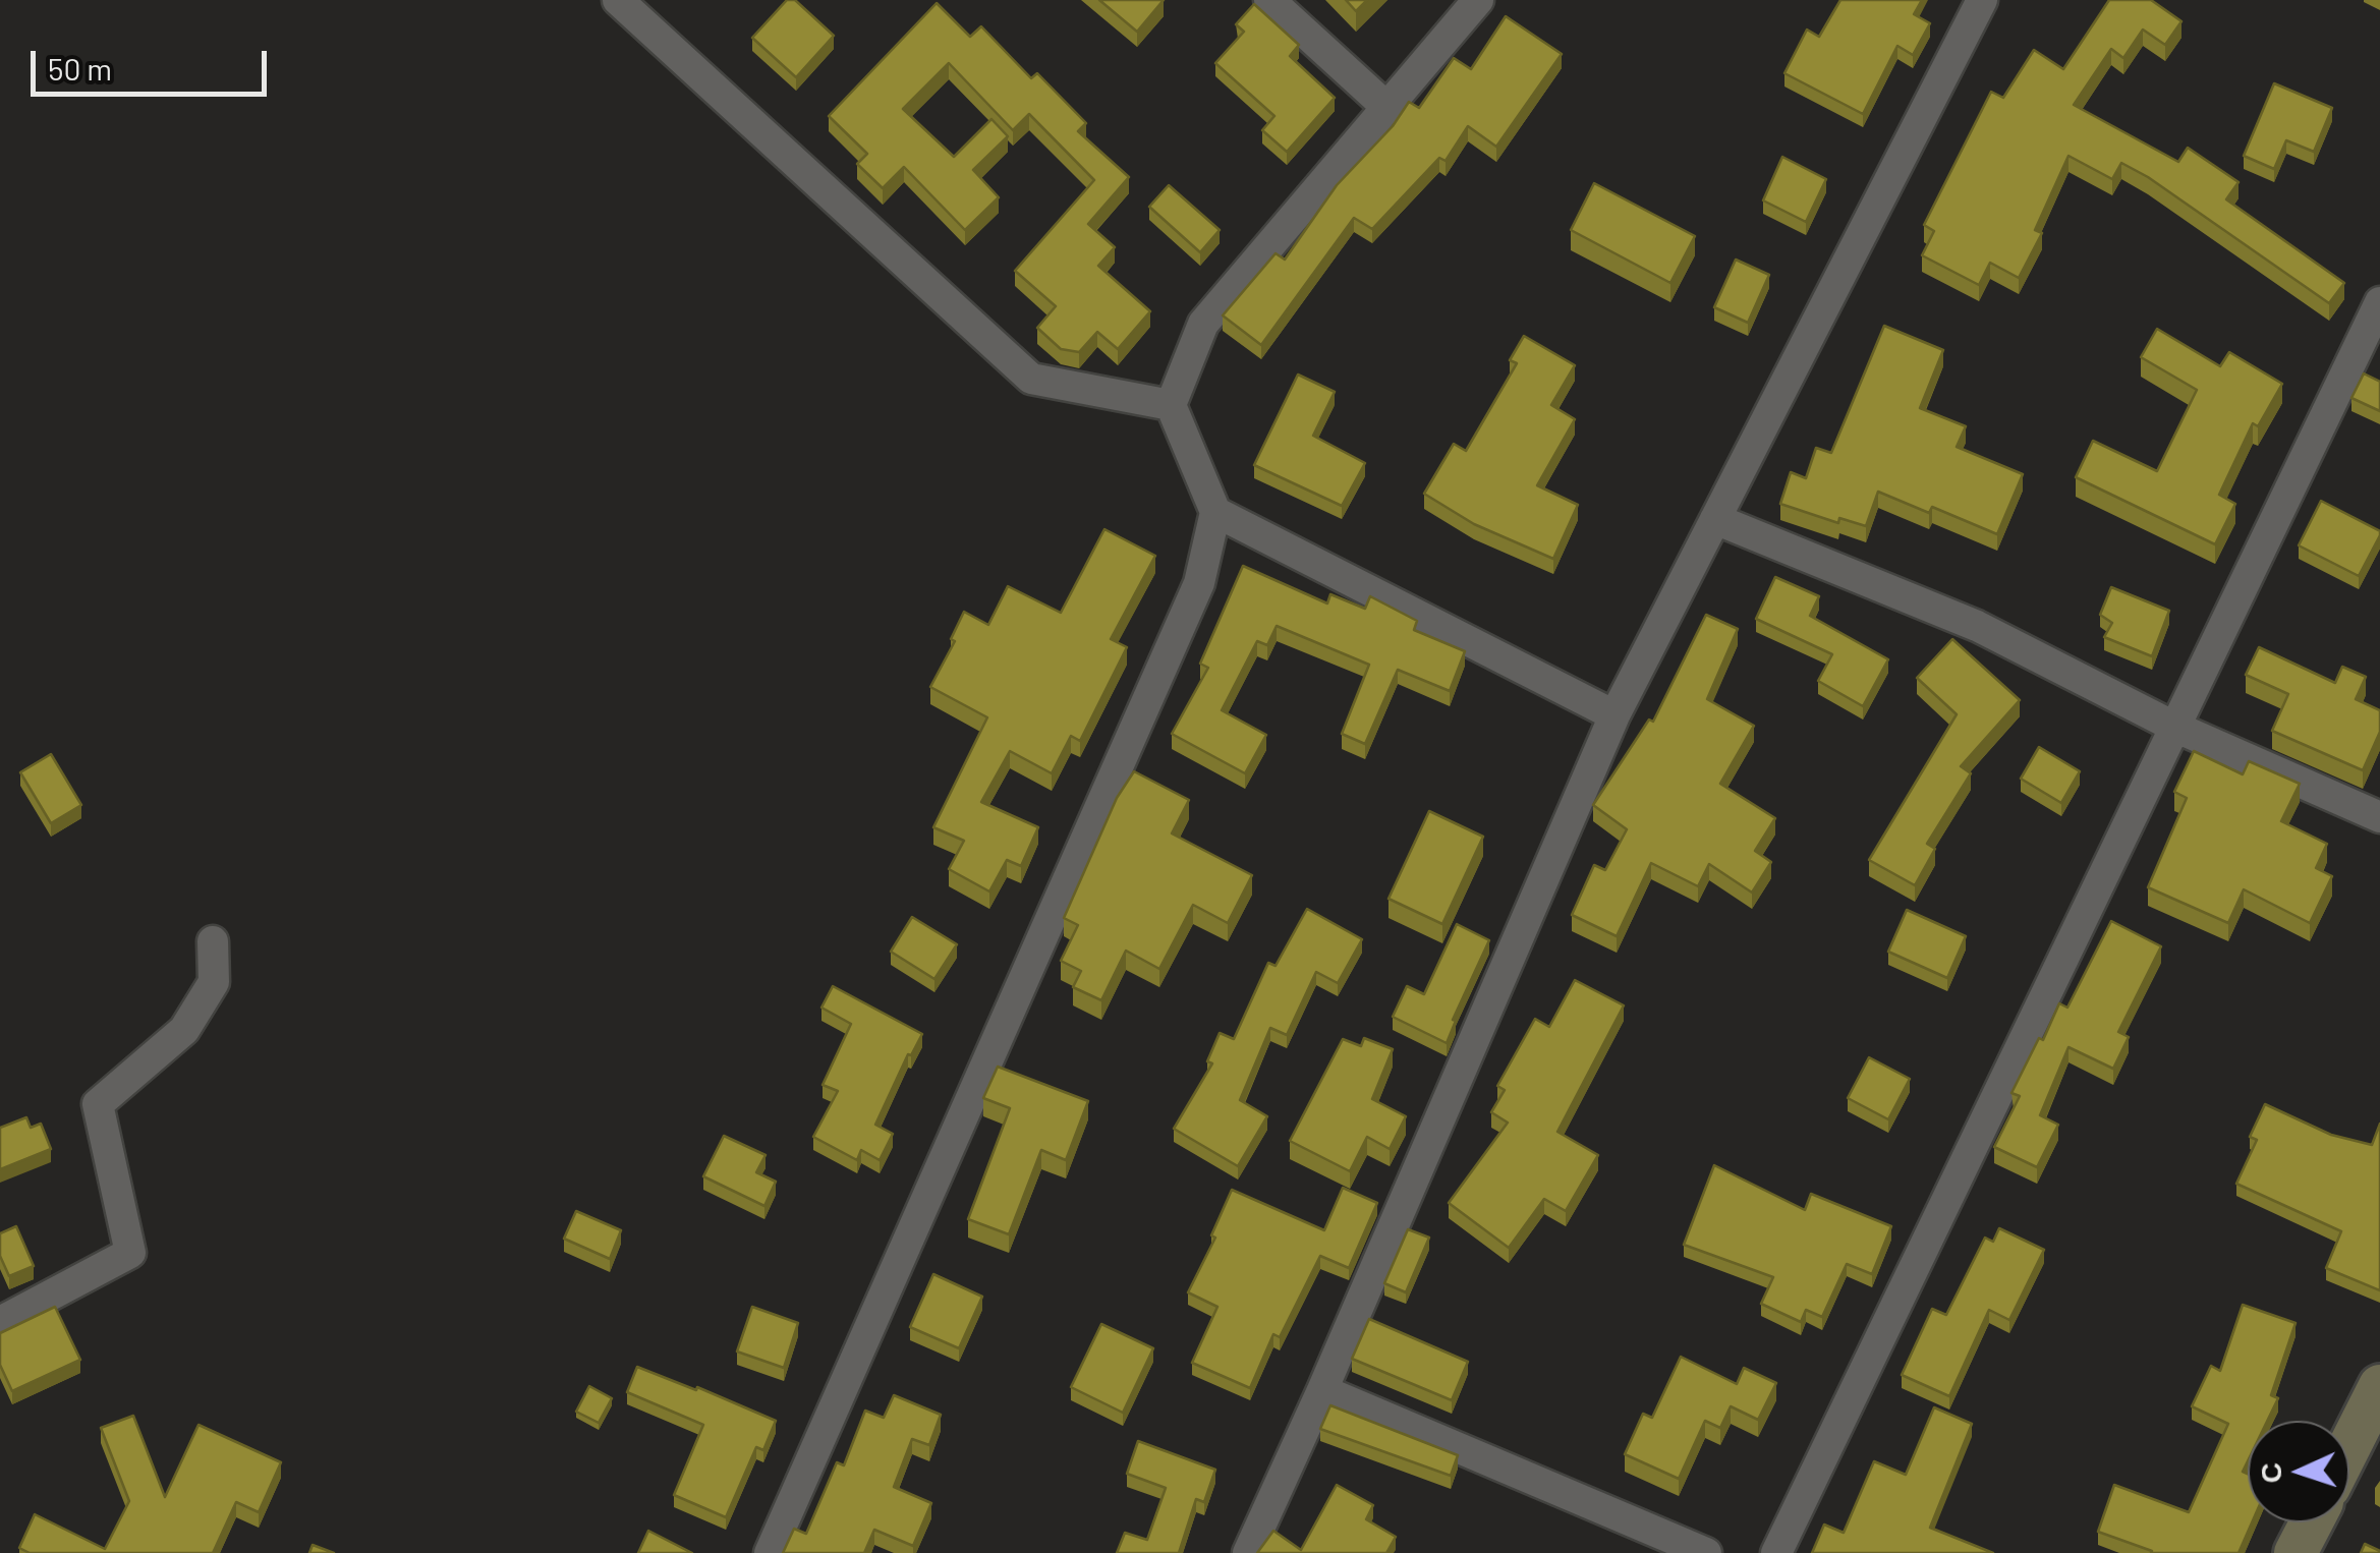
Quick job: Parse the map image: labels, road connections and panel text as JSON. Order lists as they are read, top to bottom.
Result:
{
  "scale_bar": "50 m",
  "north": "left"
}
